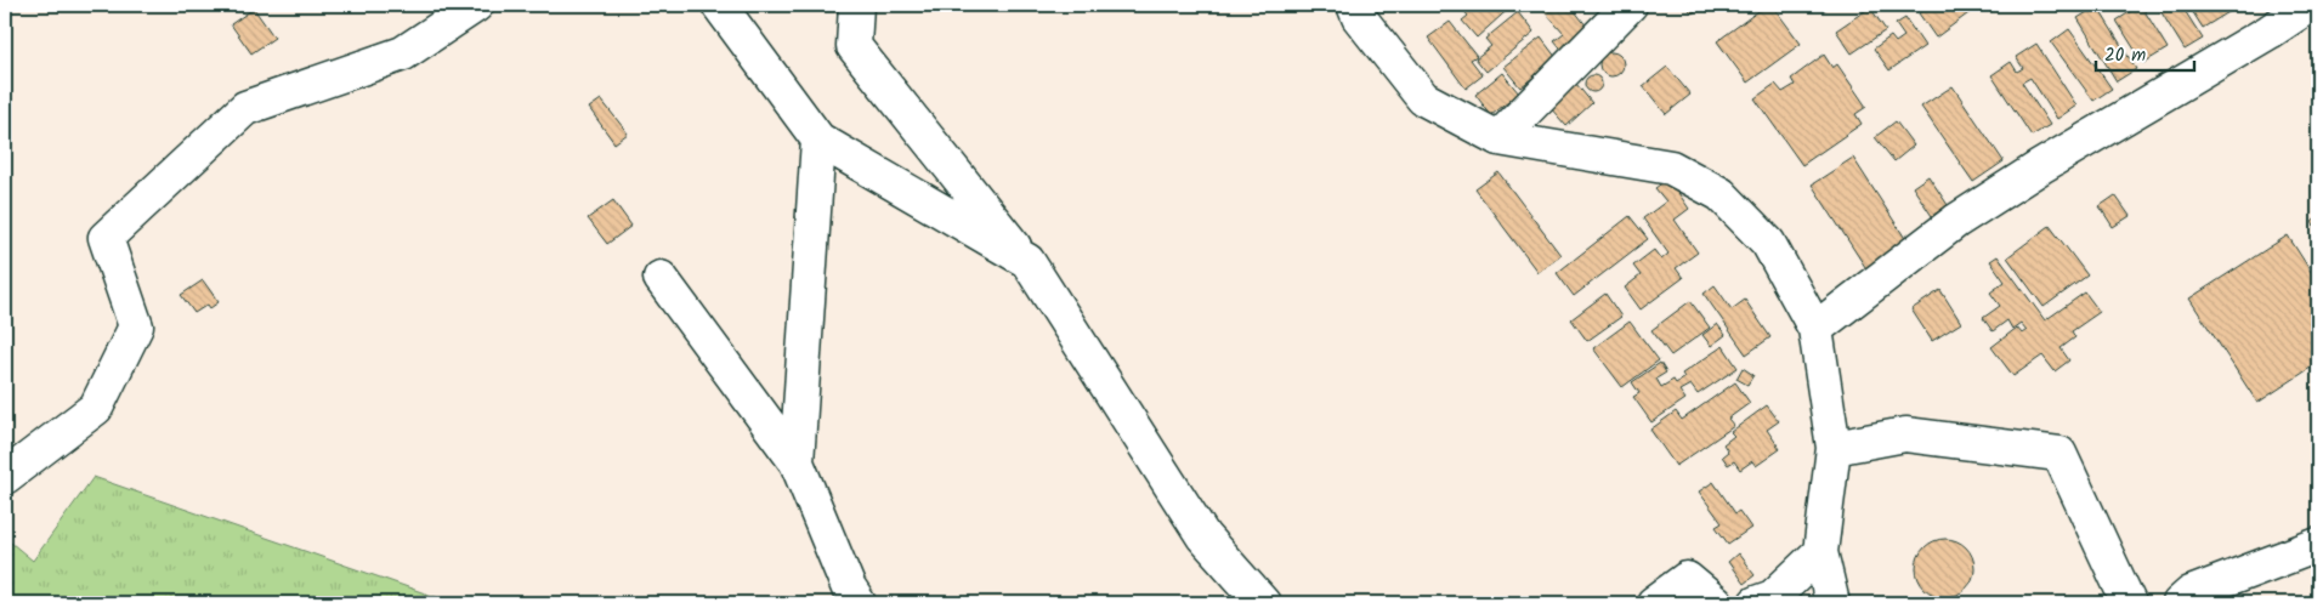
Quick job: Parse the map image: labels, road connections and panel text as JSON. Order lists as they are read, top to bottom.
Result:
{
  "scale_bar": "20 m"
}
